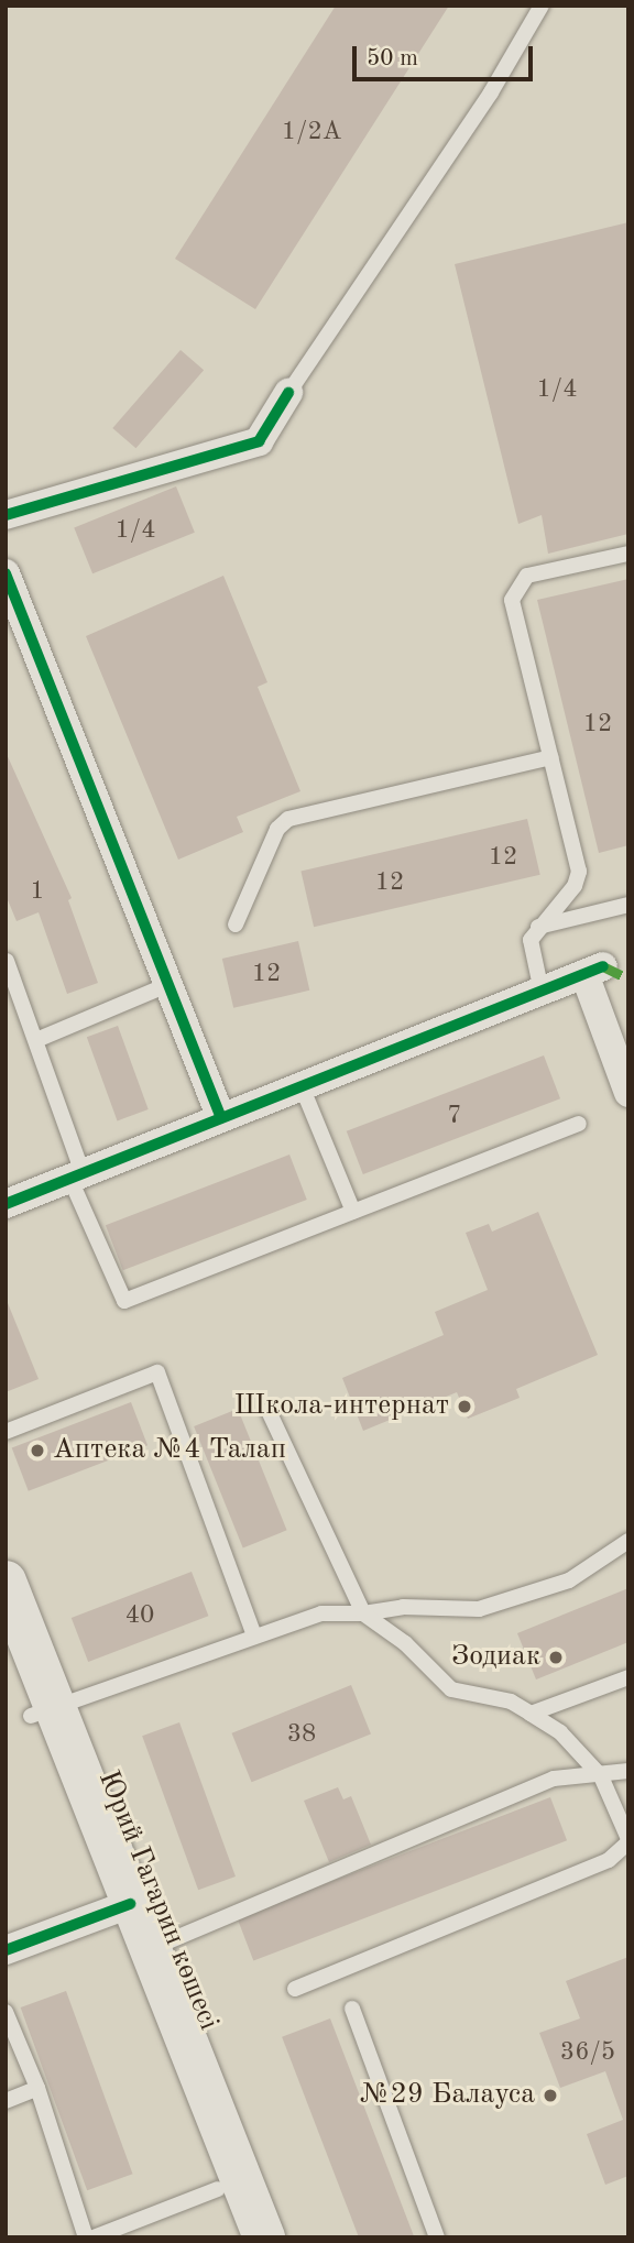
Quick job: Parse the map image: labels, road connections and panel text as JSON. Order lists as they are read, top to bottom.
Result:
{
  "streets": {
    "main road": ["Юрий Гагарин көшесі"]
  },
  "places": [
    "Школа-интернат",
    "Аптека №4 Талап",
    "Зодиак",
    "№29 Балауса"
  ],
  "house_numbers": [
    "1/2А",
    "1/4",
    "1/4",
    "12",
    "12",
    "12",
    "1",
    "12",
    "7",
    "40",
    "38",
    "36/5"
  ],
  "scale_bar": "50 m"
}
